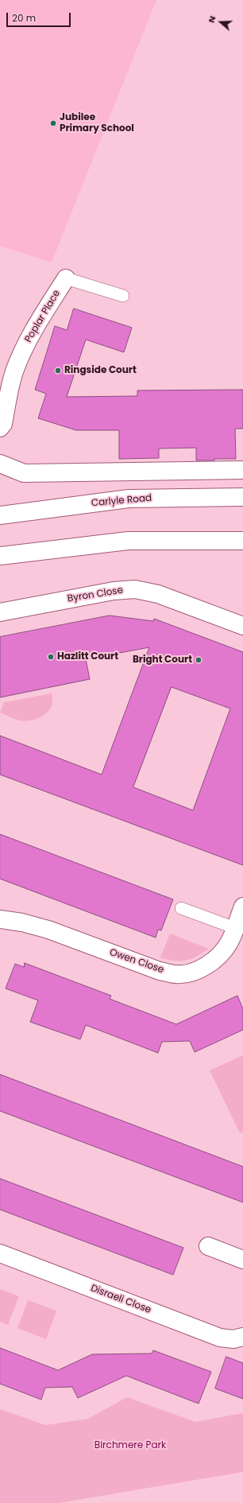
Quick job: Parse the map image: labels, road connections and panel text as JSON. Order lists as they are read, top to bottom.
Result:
{
  "streets": {
    "street": [
      "Poplar Place",
      "Carlyle Road",
      "Byron Close",
      "Owen Close",
      "Disraeli Close"
    ]
  },
  "parks": ["Birchmere Park"],
  "places": [
    "Jubilee Primary School",
    "Ringside Court",
    "Hazlitt Court",
    "Bright Court"
  ],
  "scale_bar": "20 m",
  "north": "left"
}
